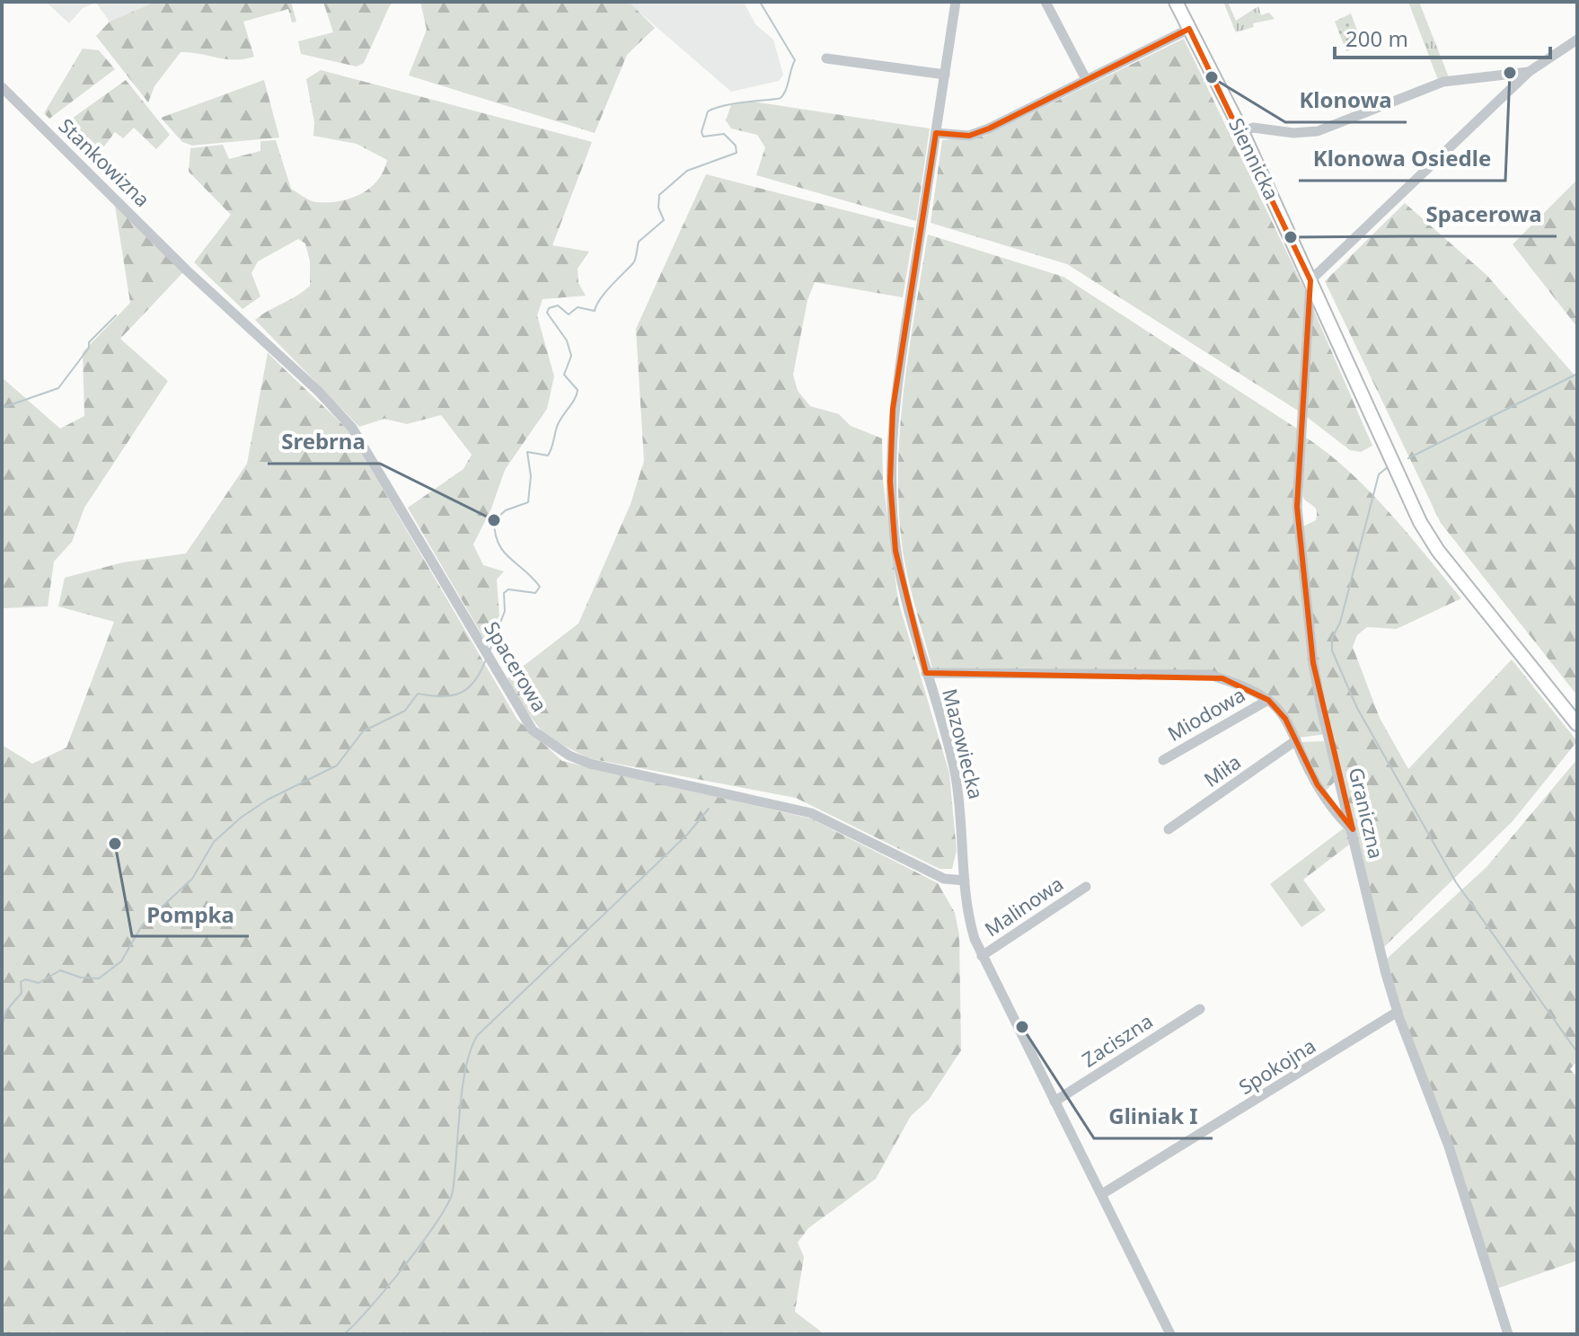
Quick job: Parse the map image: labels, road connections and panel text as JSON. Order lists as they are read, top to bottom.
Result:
{
  "streets": {
    "main road": ["Siennicka"],
    "street": [
      "Stankowizna",
      "Spacerowa",
      "Miodowa",
      "Mazowiecka",
      "Miła",
      "Graniczna",
      "Malinowa",
      "Zaciszna",
      "Spokojna"
    ]
  },
  "crossings": [
    ["Siennicka", "Graniczna"],
    ["Stankowizna", "Spacerowa"],
    ["Spacerowa", "Mazowiecka"],
    ["Mazowiecka", "Malinowa"],
    ["Mazowiecka", "Zaciszna"],
    ["Mazowiecka", "Spokojna"],
    ["Graniczna", "Spokojna"]
  ],
  "places": [
    "Klonowa Osiedle",
    "Klonowa",
    "Spacerowa",
    "Srebrna",
    "Pompka",
    "Gliniak I"
  ],
  "scale_bar": "200 m"
}
